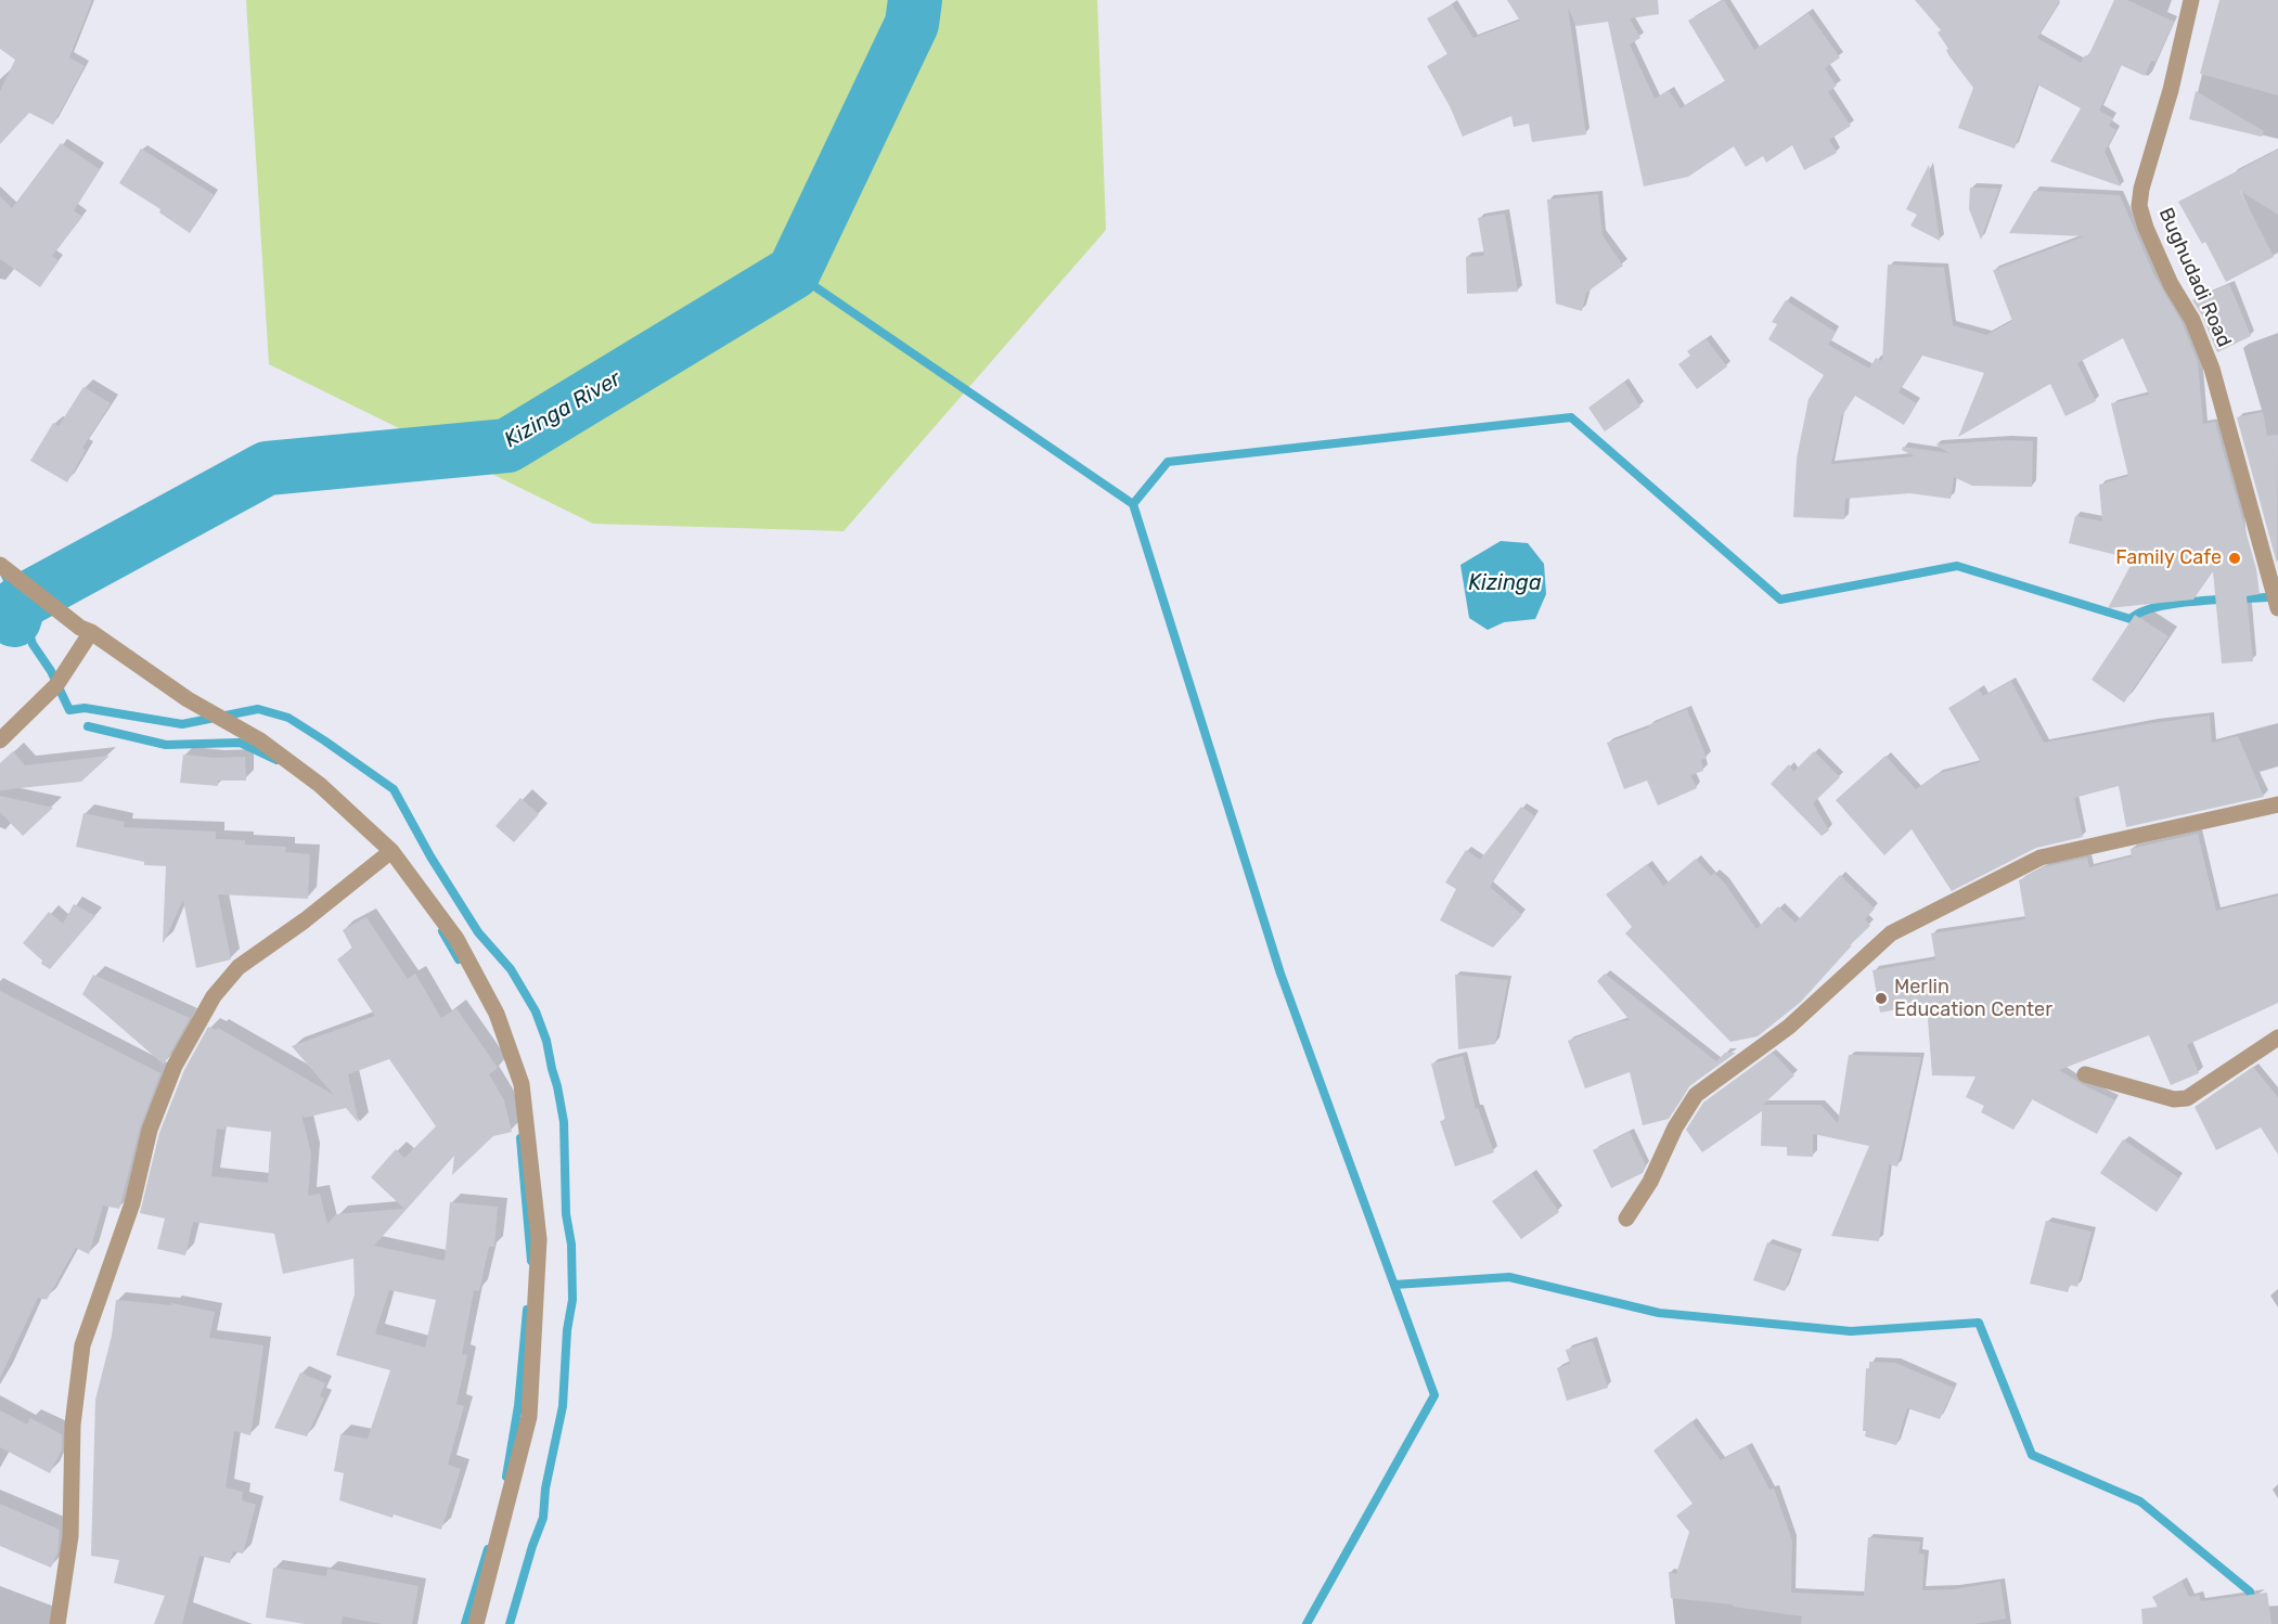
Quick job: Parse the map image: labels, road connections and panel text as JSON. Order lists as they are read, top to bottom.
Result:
{
  "streets": {
    "street": ["Bughudadi Road"]
  },
  "water": ["Kizinga River", "Kizinga"],
  "places": ["Family Cafe", "Merlin Education Center"]
}
